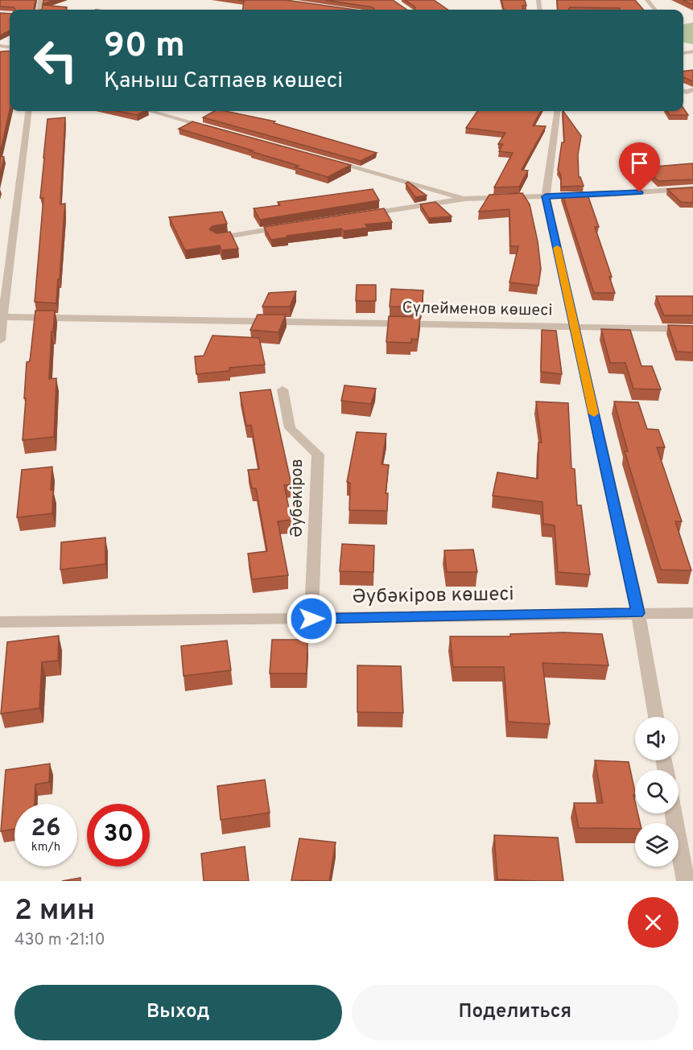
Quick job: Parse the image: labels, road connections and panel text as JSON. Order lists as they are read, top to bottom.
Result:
{
  "streets": {
    "street": ["Сүлейменов көшесі", "Әубәкіров", "Әубәкіров көшесі"]
  },
  "crossings": [
    ["Әубәкіров", "Әубәкіров көшесі"]
  ],
  "page": {
    "turn": ["90 m", "Қаныш Сатпаев көшесі"],
    "speed": "26 km/h",
    "limit": "30",
    "heading": ["2 мин", "430 m · 21:10"],
    "buttons": ["Выход", "Поделиться"]
  }
}
